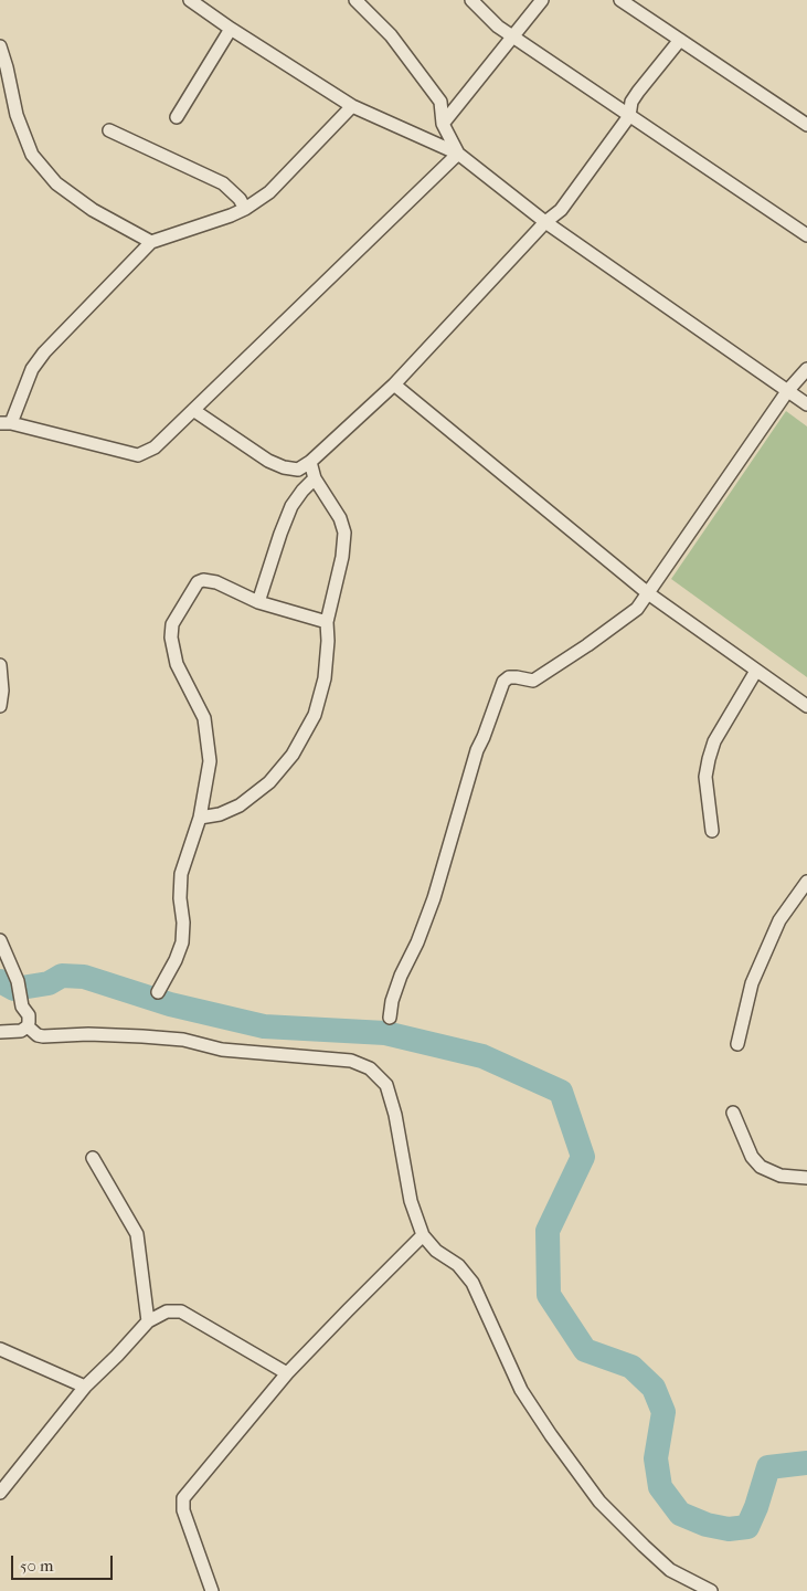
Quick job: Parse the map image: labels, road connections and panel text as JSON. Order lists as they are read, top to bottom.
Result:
{
  "scale_bar": "50 m"
}
